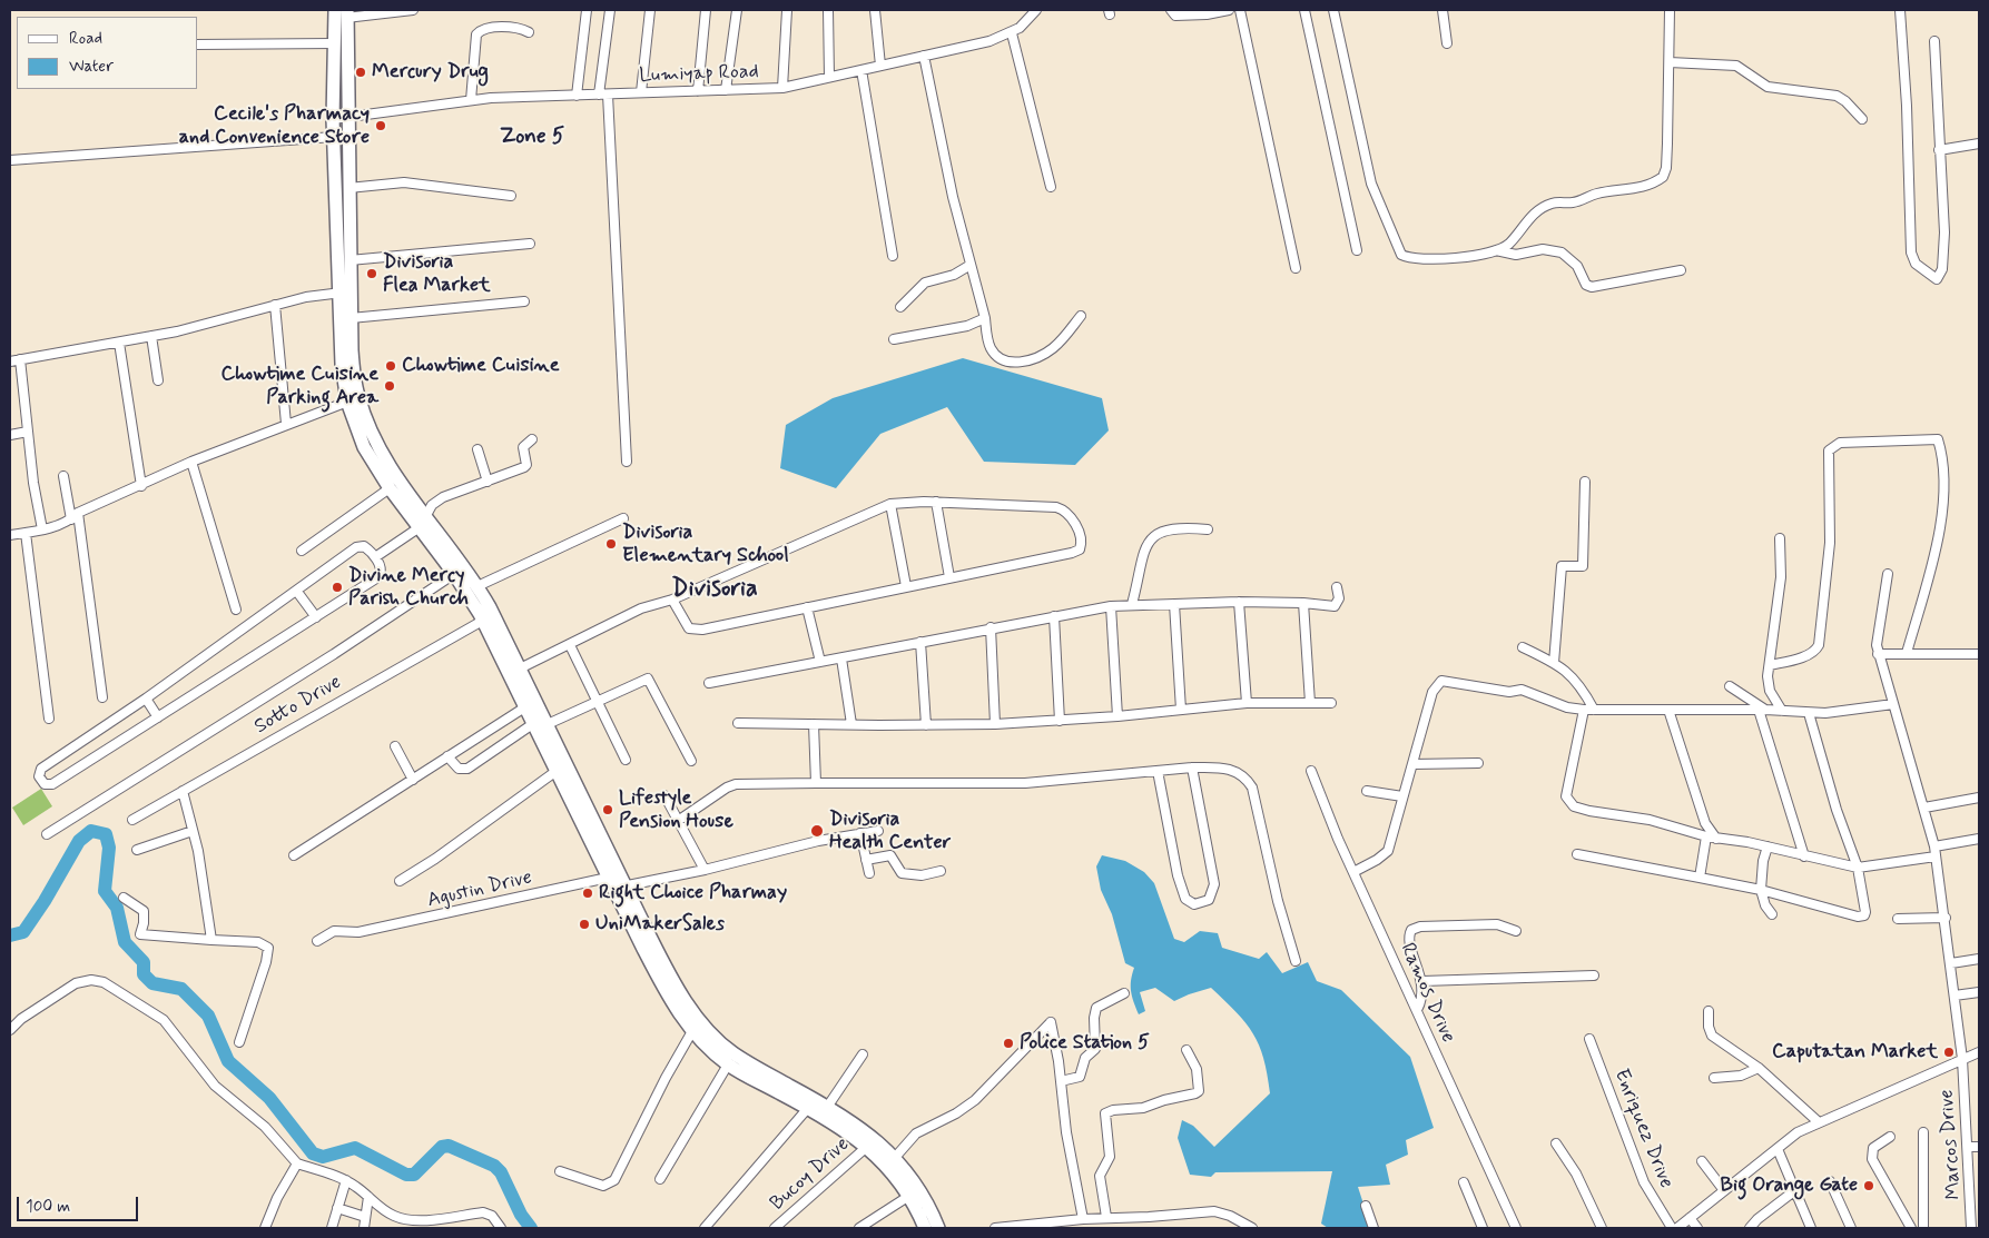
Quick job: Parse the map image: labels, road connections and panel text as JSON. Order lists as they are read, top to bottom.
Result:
{
  "streets": {
    "street": [
      "Lumiyap Road",
      "Sotto Drive",
      "Agustin Drive",
      "Ramos Drive",
      "Enriquez Drive",
      "Marcos Drive",
      "Bucoy Drive"
    ]
  },
  "districts": ["Zone 5", "Divisoria"],
  "places": [
    "Mercury Drug",
    "Cecile's Pharmacy and Convenience Store",
    "Divisoria Flea Market",
    "Chowtime Cuisine",
    "Chowtime Cuisine Parking Area",
    "Divisoria Elementary School",
    "Divine Mercy Parish Church",
    "Lifestyle Pension House",
    "Divisoria Health Center",
    "Right Choice Pharmay",
    "UniMakerSales",
    "Police Station 5",
    "Caputatan Market",
    "Big Orange Gate"
  ],
  "legend": ["Road", "Water"],
  "scale_bar": "100 m"
}
